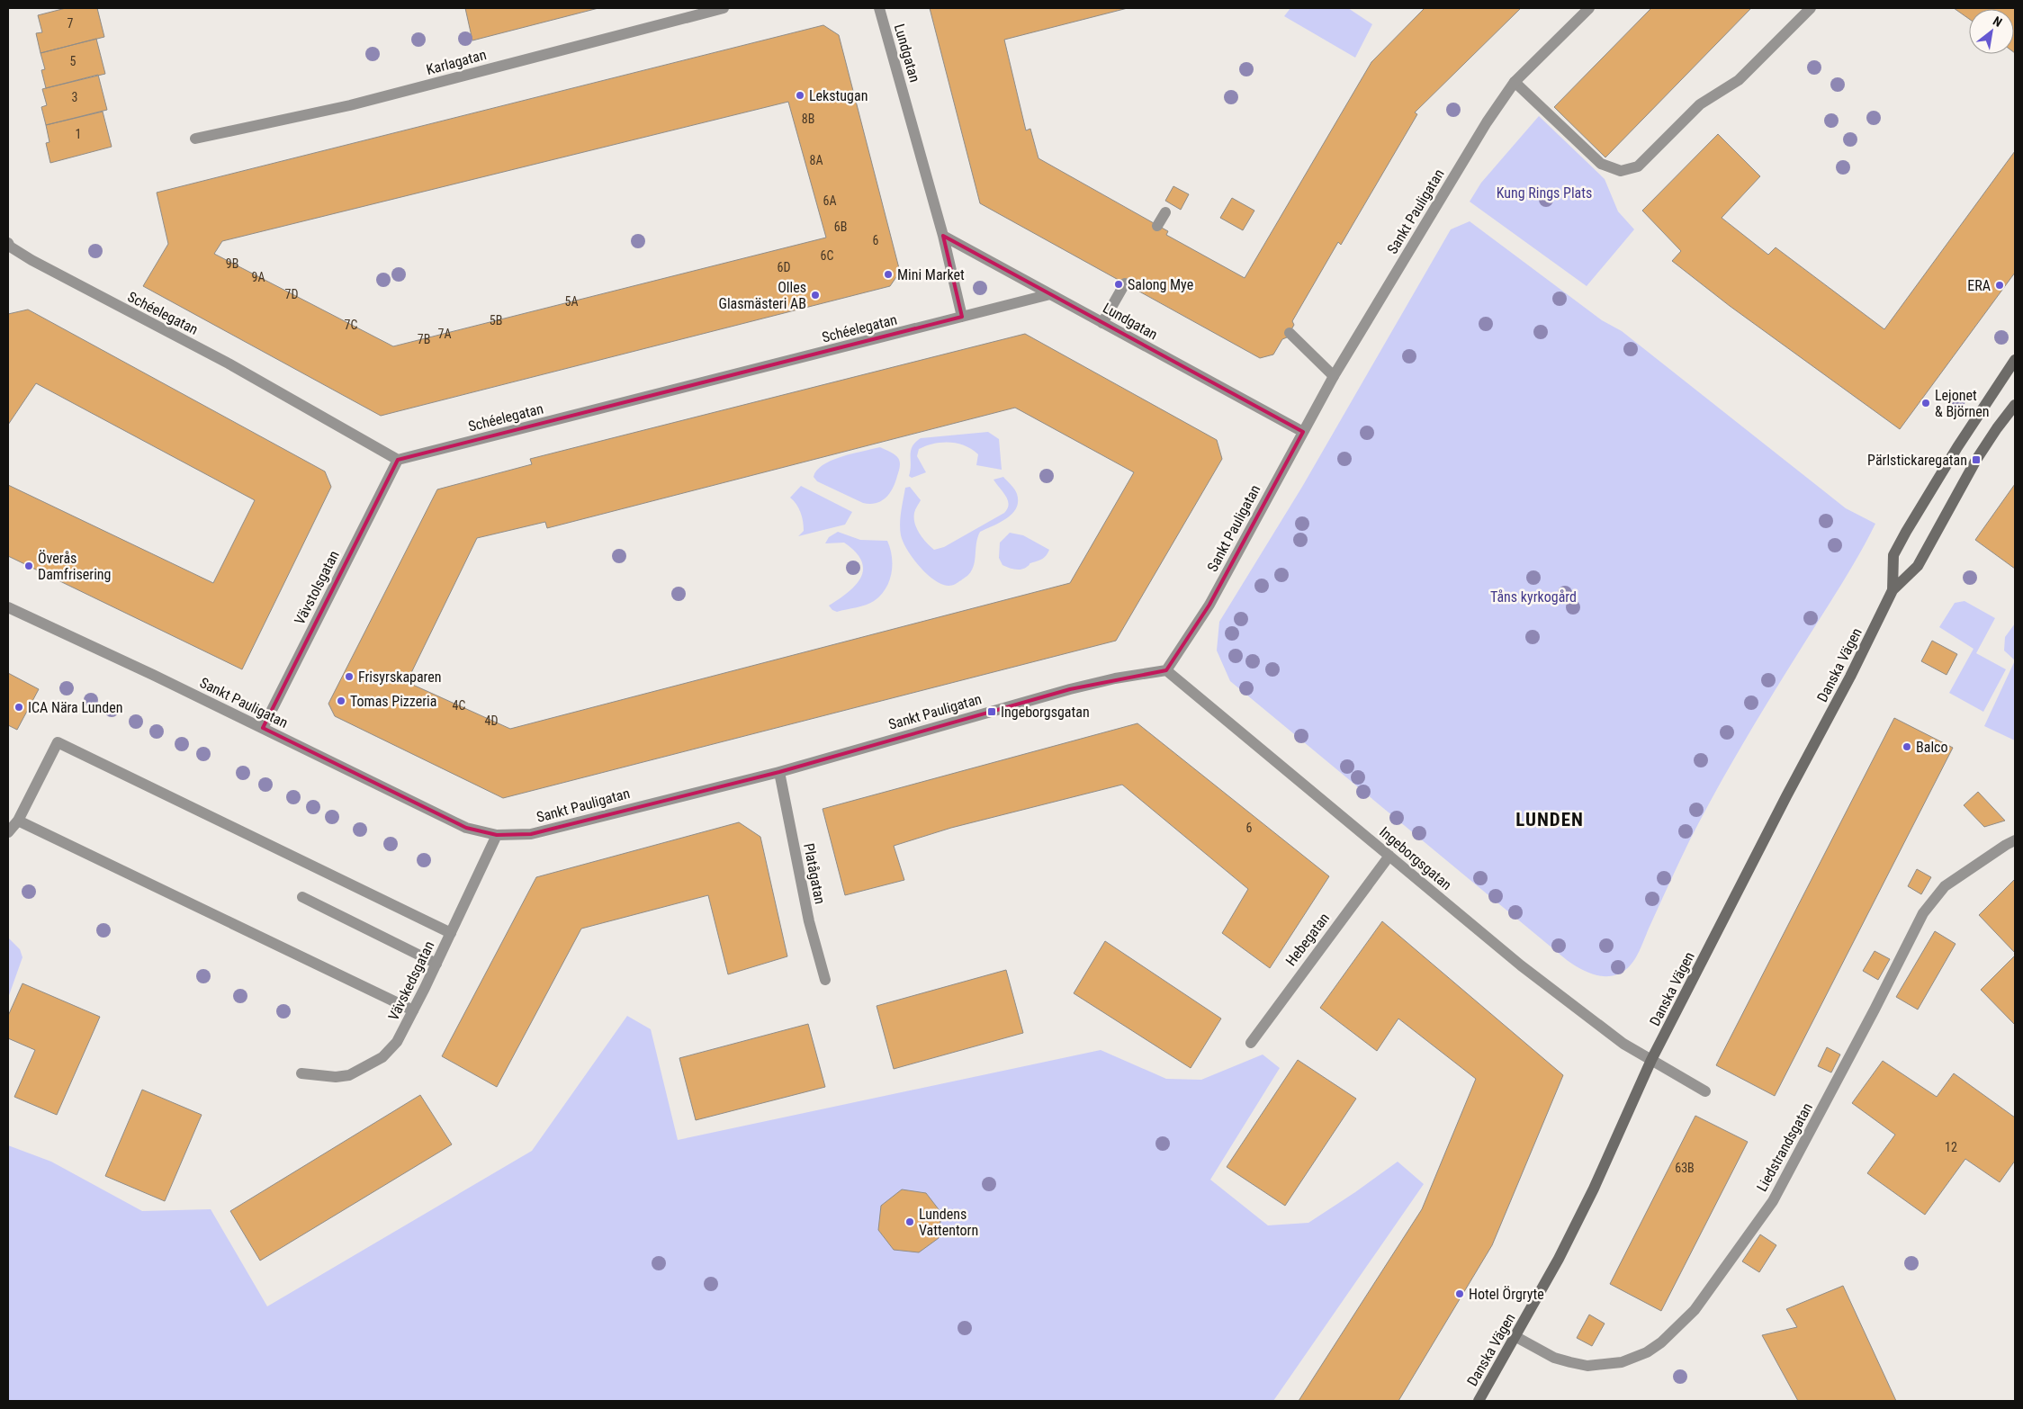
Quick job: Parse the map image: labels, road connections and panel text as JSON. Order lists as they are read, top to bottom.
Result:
{
  "streets": {
    "street": [
      "Lundgatan",
      "Karlagatan",
      "Sankt Pauligatan",
      "Schéelegatan",
      "Vävstolsgatan",
      "Danska Vägen",
      "Ingeborgsgatan",
      "Platågatan",
      "Hebegatan",
      "Vävskedsgatan",
      "Liedstrandsgatan"
    ]
  },
  "crossings": [
    ["Lundgatan", "Sankt Pauligatan"],
    ["Lundgatan", "Schéelegatan"],
    ["Sankt Pauligatan", "Vävstolsgatan"],
    ["Sankt Pauligatan", "Ingeborgsgatan"],
    ["Sankt Pauligatan", "Platågatan"],
    ["Sankt Pauligatan", "Vävskedsgatan"],
    ["Schéelegatan", "Vävstolsgatan"],
    ["Danska Vägen", "Ingeborgsgatan"],
    ["Danska Vägen", "Liedstrandsgatan"],
    ["Ingeborgsgatan", "Hebegatan"]
  ],
  "districts": ["LUNDEN"],
  "parks": ["Kung Rings Plats", "Tåns kyrkogård"],
  "places": {
    "other": [
      "Lekstugan",
      "Mini Market",
      "Salong Mye",
      "ERA",
      "Olles Glasmästeri AB",
      "Lejonet & Björnen",
      "Överås Damfrisering",
      "Frisyrskaparen",
      "Tomas Pizzeria",
      "ICA Nära Lunden",
      "Balco",
      "Lundens Vattentorn",
      "Hotel Örgryte"
    ],
    "transit": ["Pärlstickaregatan", "Ingeborgsgatan"]
  },
  "house_numbers": [
    "7",
    "5",
    "3",
    "8B",
    "1",
    "8A",
    "6A",
    "6B",
    "6",
    "6C",
    "9B",
    "6D",
    "9A",
    "7D",
    "5A",
    "5B",
    "7C",
    "7A",
    "7B",
    "4C",
    "4D",
    "6",
    "12",
    "63B"
  ],
  "north": "top right"
}
